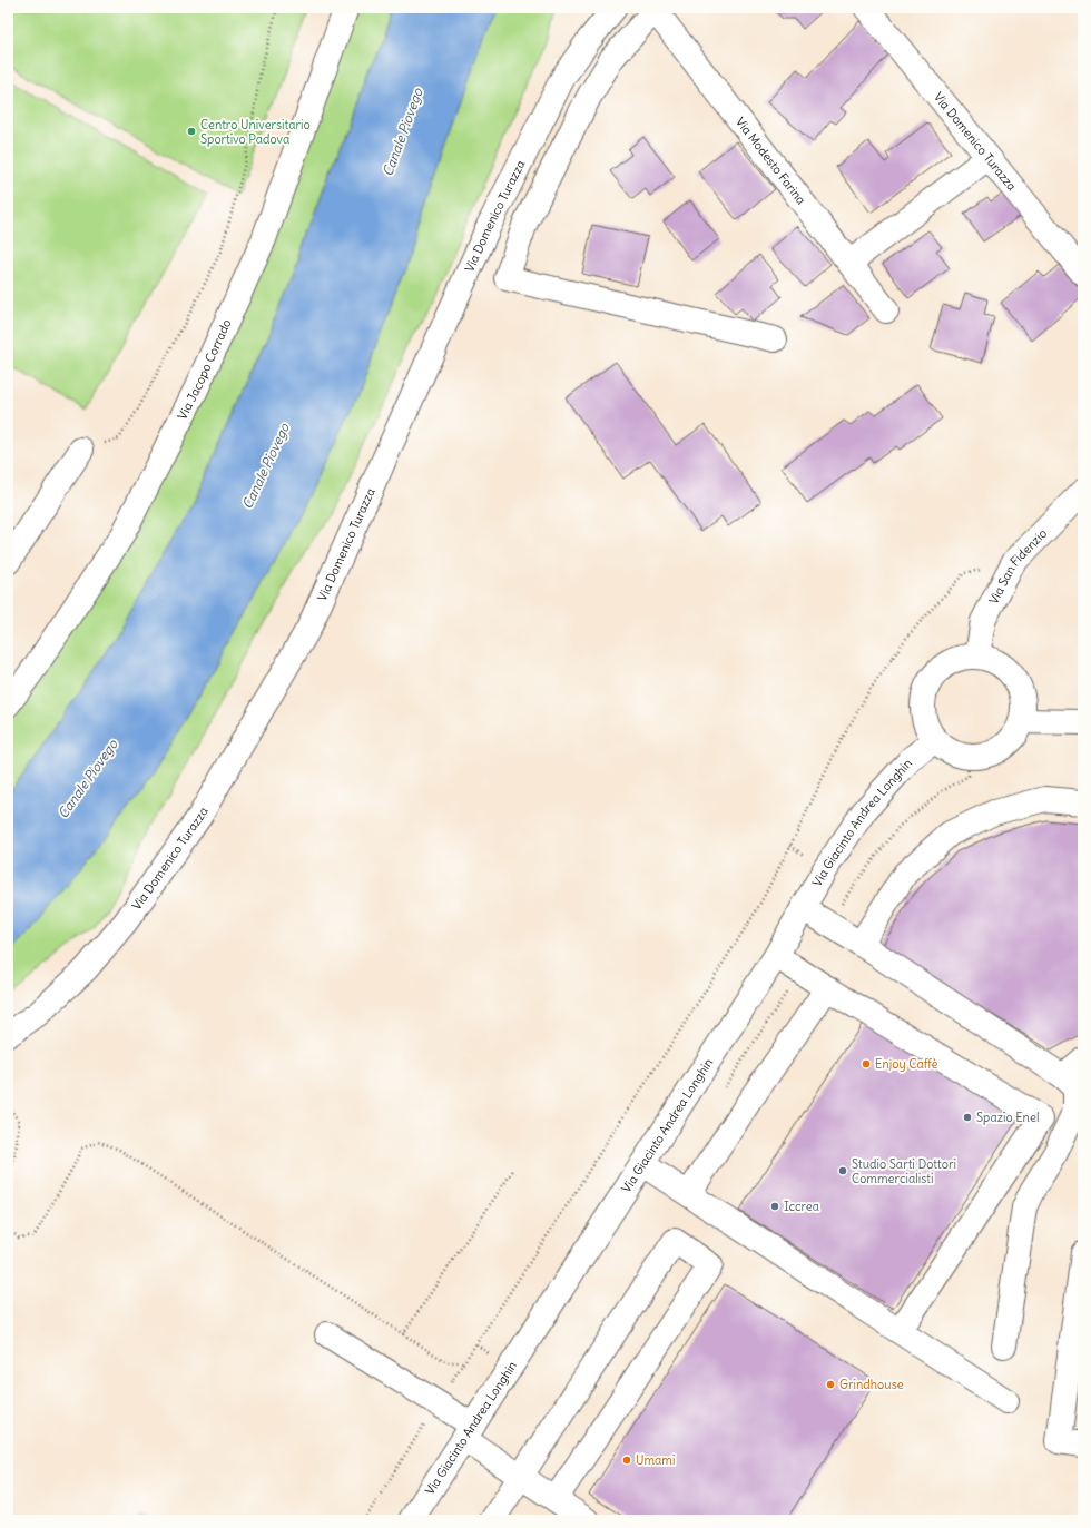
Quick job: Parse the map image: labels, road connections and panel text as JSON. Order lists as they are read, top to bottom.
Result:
{
  "streets": {
    "street": [
      "Via Domenico Turazza",
      "Via Modesto Farina",
      "Via Jacopo Corrado",
      "Via San Fidenzio",
      "Via Giacinto Andrea Longhin"
    ]
  },
  "crossings": [
    ["Via San Fidenzio", "Via Giacinto Andrea Longhin"]
  ],
  "water": ["Canale Piovego"],
  "places": [
    "Centro Universitario Sportivo Padova",
    "Enjoy Caffè",
    "Spazio Enel",
    "Studio Sarti Dottori Commercialisti",
    "Iccrea",
    "Grindhouse",
    "Umami"
  ]
}
